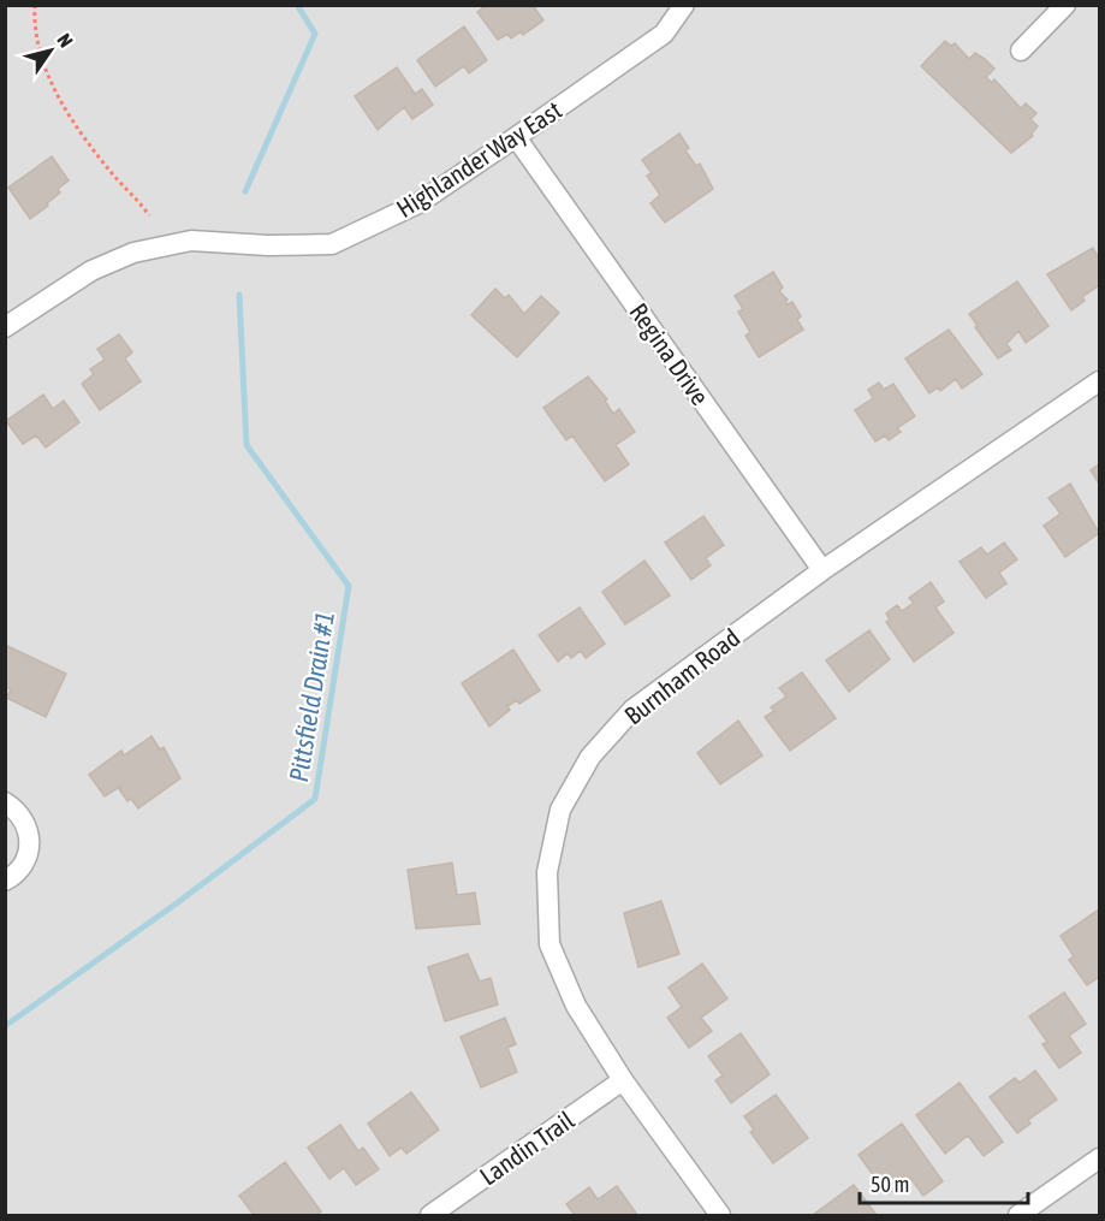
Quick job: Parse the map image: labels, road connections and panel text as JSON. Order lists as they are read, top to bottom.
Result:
{
  "streets": {
    "street": [
      "Highlander Way East",
      "Regina Drive",
      "Burnham Road",
      "Landin Trail"
    ]
  },
  "crossings": [
    ["Highlander Way East", "Regina Drive"],
    ["Regina Drive", "Burnham Road"],
    ["Burnham Road", "Landin Trail"]
  ],
  "water": ["Pittsfield Drain #1"],
  "scale_bar": "50 m",
  "north": "top right"
}
